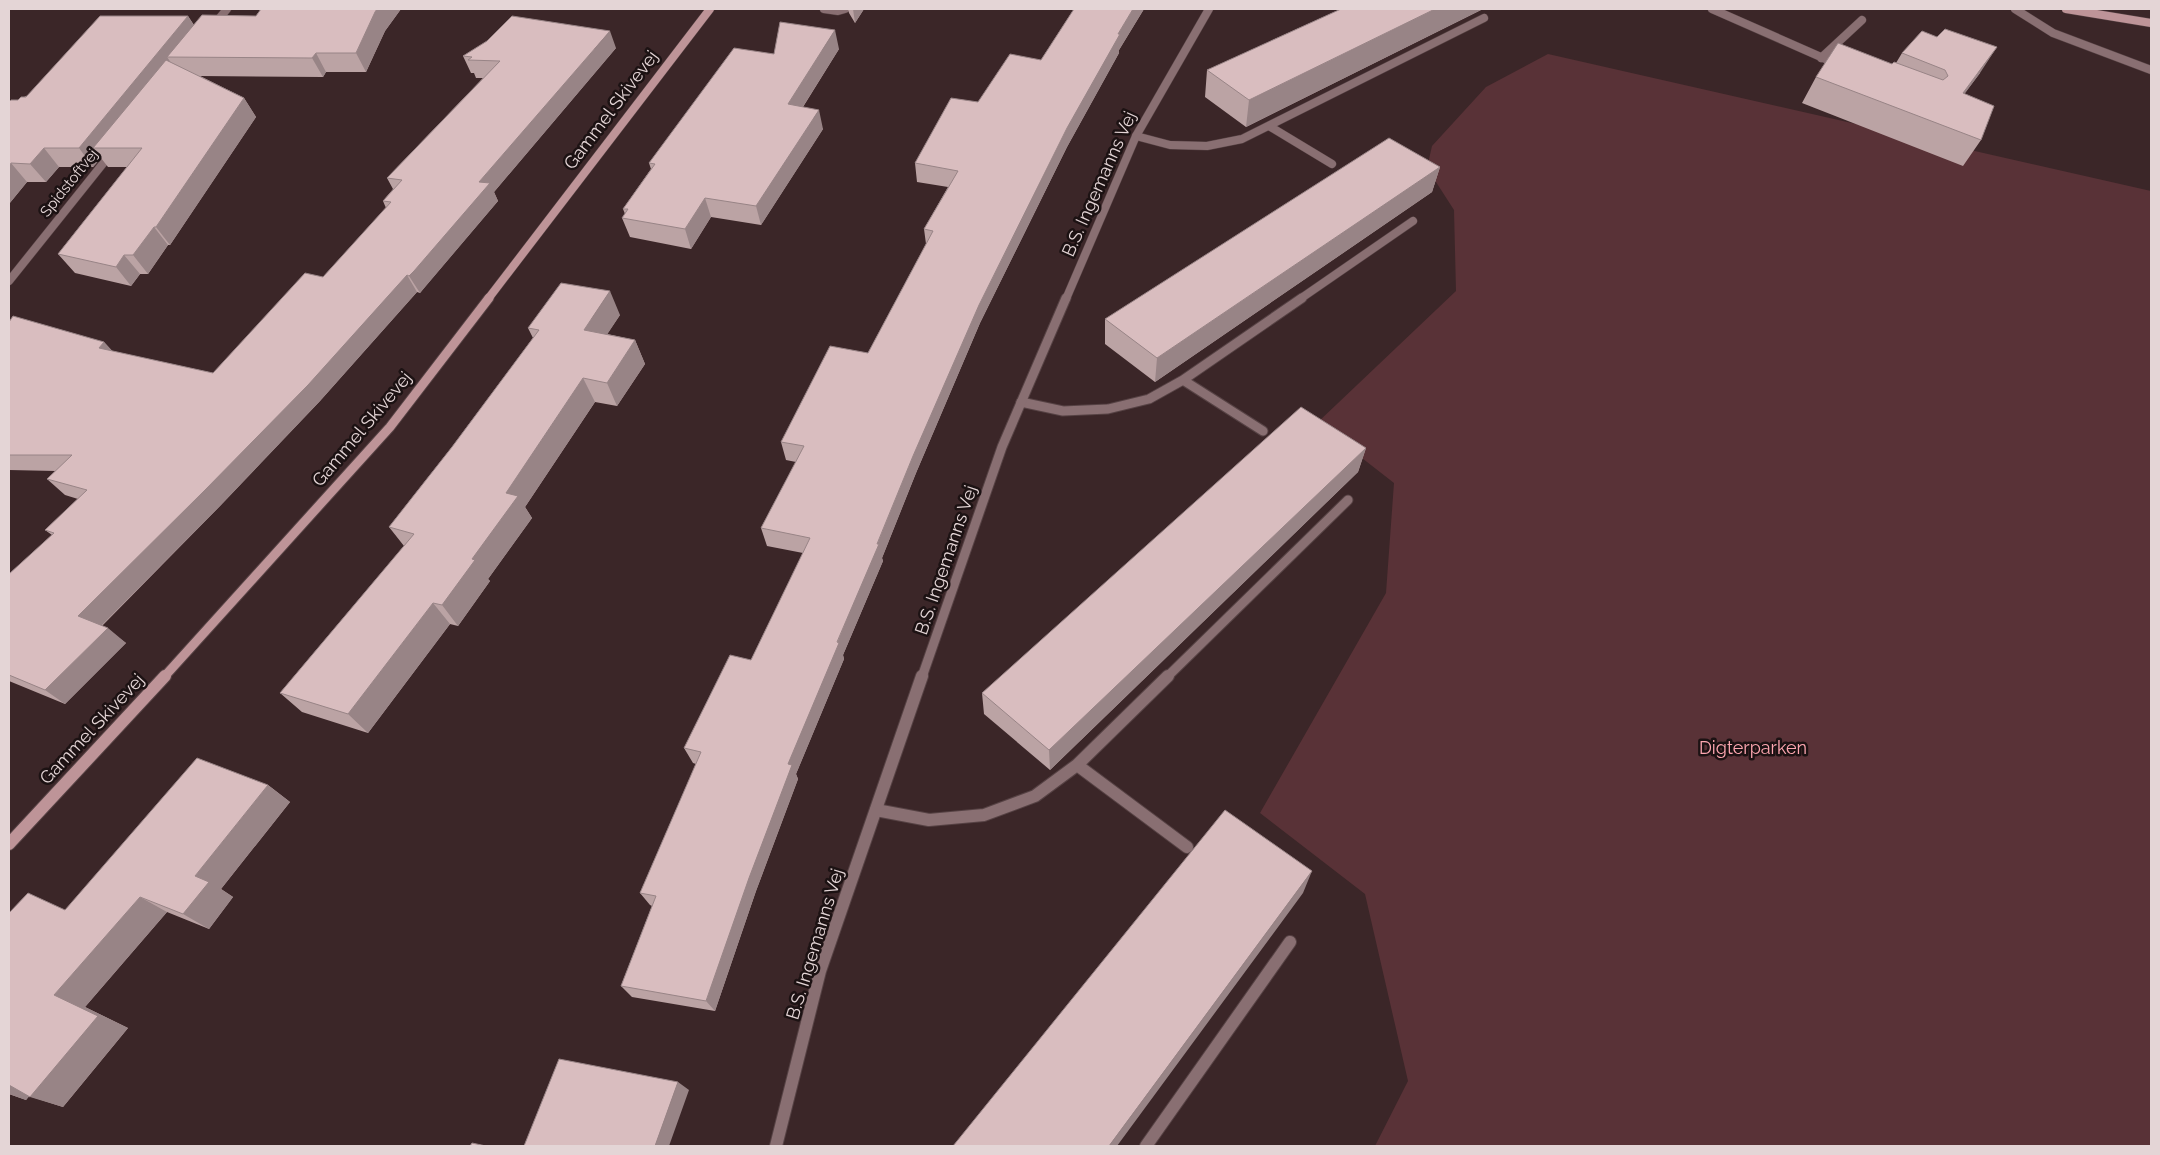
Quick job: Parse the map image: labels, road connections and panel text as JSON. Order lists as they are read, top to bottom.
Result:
{
  "streets": {
    "main road": ["Gammel Skivevej"],
    "street": ["Spidstoftvej", "B.S. Ingemanns Vej"]
  },
  "parks": ["Digterparken"]
}
